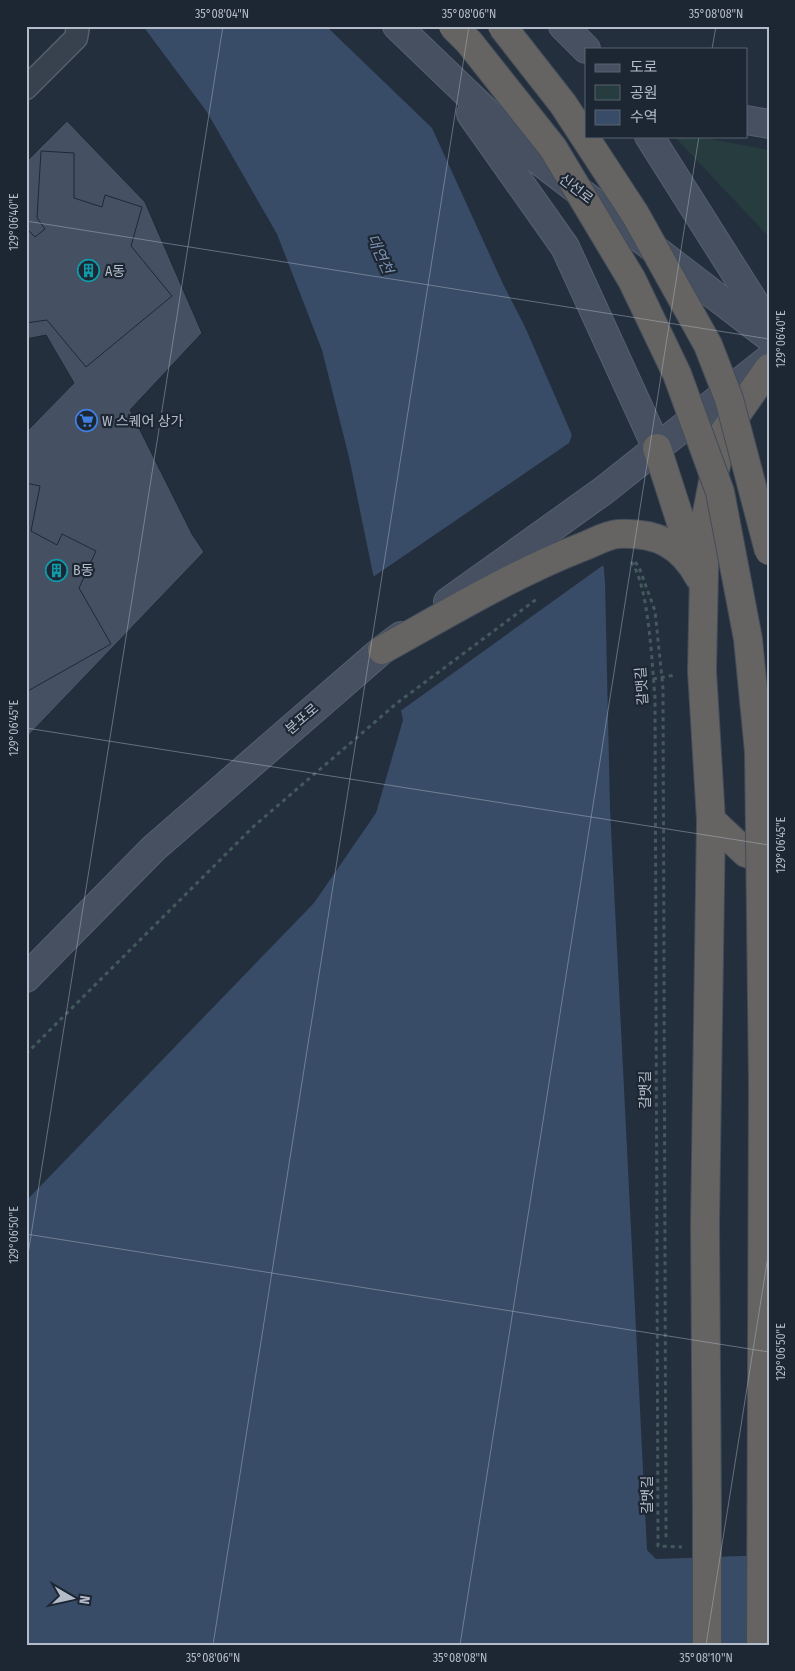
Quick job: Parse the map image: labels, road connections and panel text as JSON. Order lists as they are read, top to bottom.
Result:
{
  "streets": {
    "main road": ["신선로", "분포로"],
    "path": ["갈맷길"]
  },
  "water": ["대연천"],
  "places": {
    "building": ["A동", "B동"],
    "supermarket": ["W 스퀘어 상가"]
  },
  "legend": ["도로", "공원", "수역"],
  "north": "right",
  "coordinates": [
    "35°08'04\"N",
    "35°08'06\"N",
    "35°08'08\"N",
    "129°06'40\"E",
    "129°06'45\"E",
    "129°06'50\"E",
    "35°08'10\"N"
  ]
}
